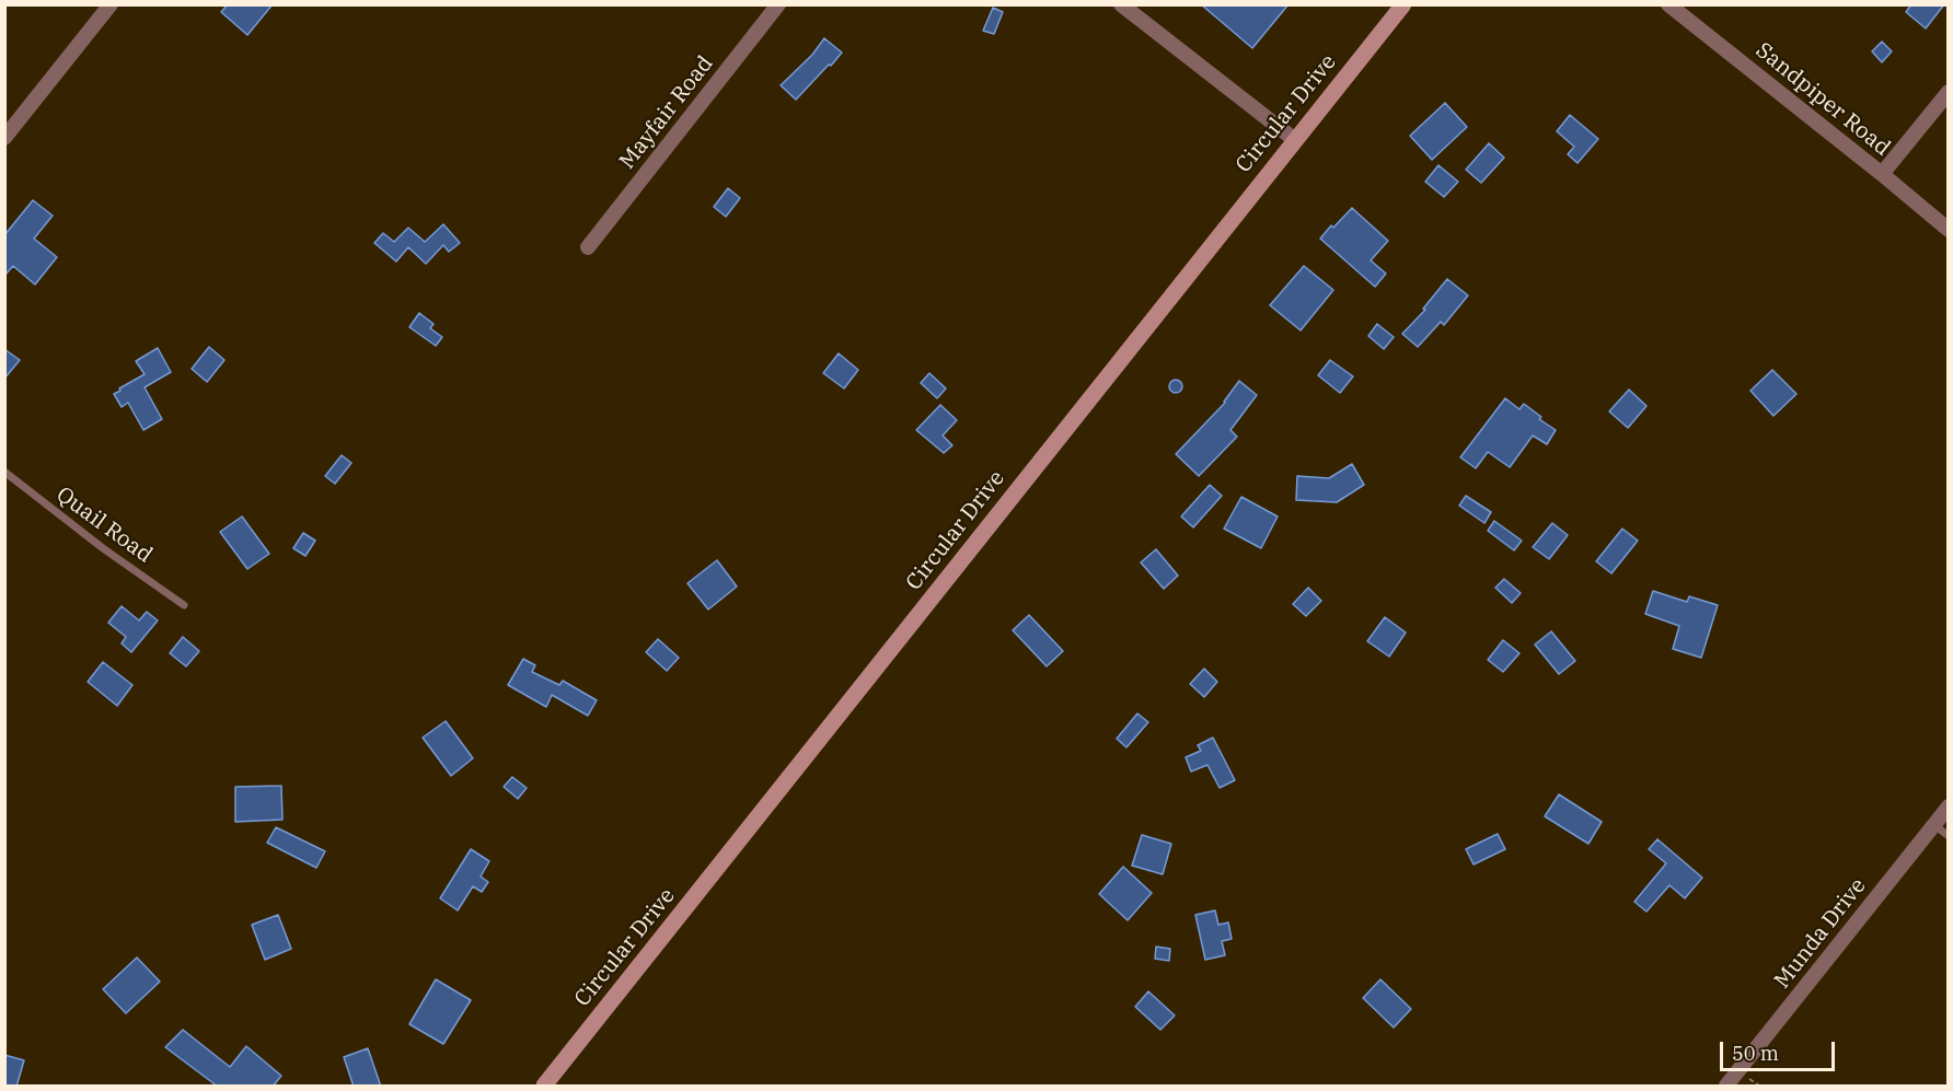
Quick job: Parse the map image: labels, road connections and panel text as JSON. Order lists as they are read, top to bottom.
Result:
{
  "streets": {
    "street": [
      "Sandpiper Road",
      "Mayfair Road",
      "Circular Drive",
      "Munda Drive"
    ],
    "lane": ["Quail Road"]
  },
  "scale_bar": "50 m"
}
